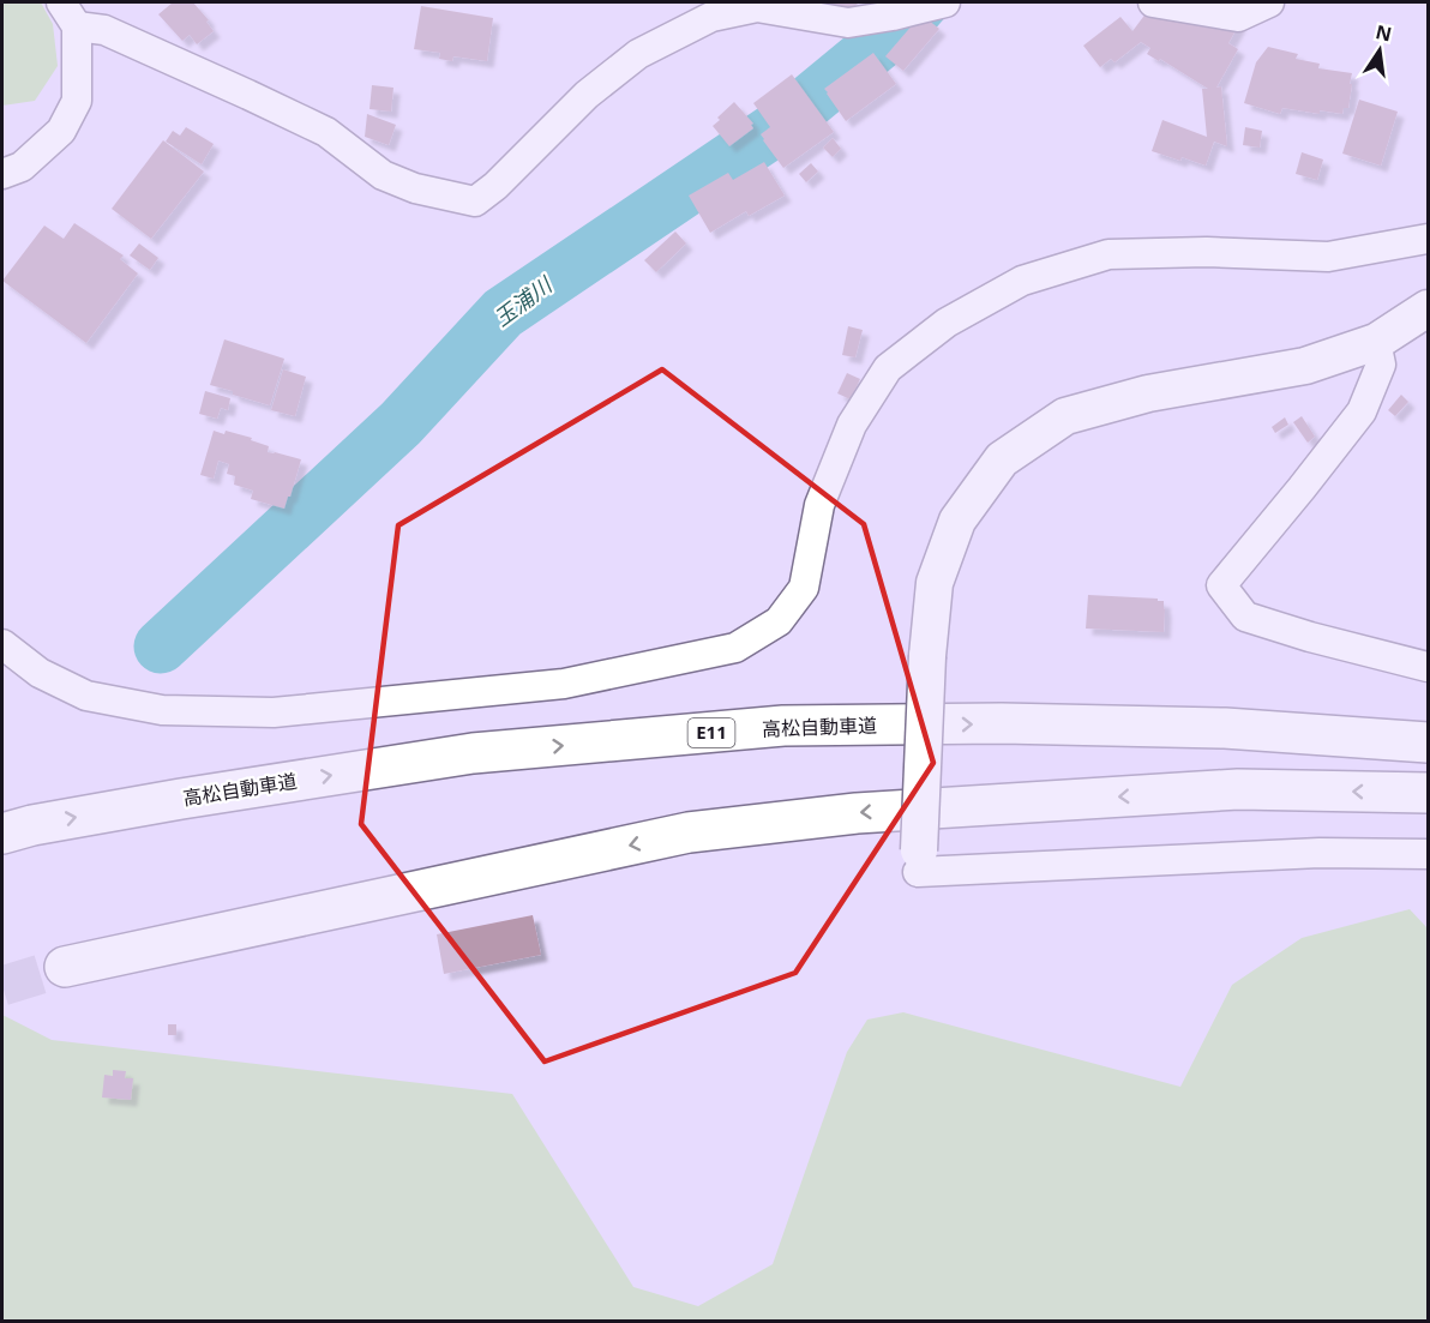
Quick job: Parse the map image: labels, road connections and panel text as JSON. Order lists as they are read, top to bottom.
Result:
{
  "streets": {
    "highway": ["高松自動車道", "E11"]
  },
  "water": ["玉浦川"],
  "north": "top"
}
